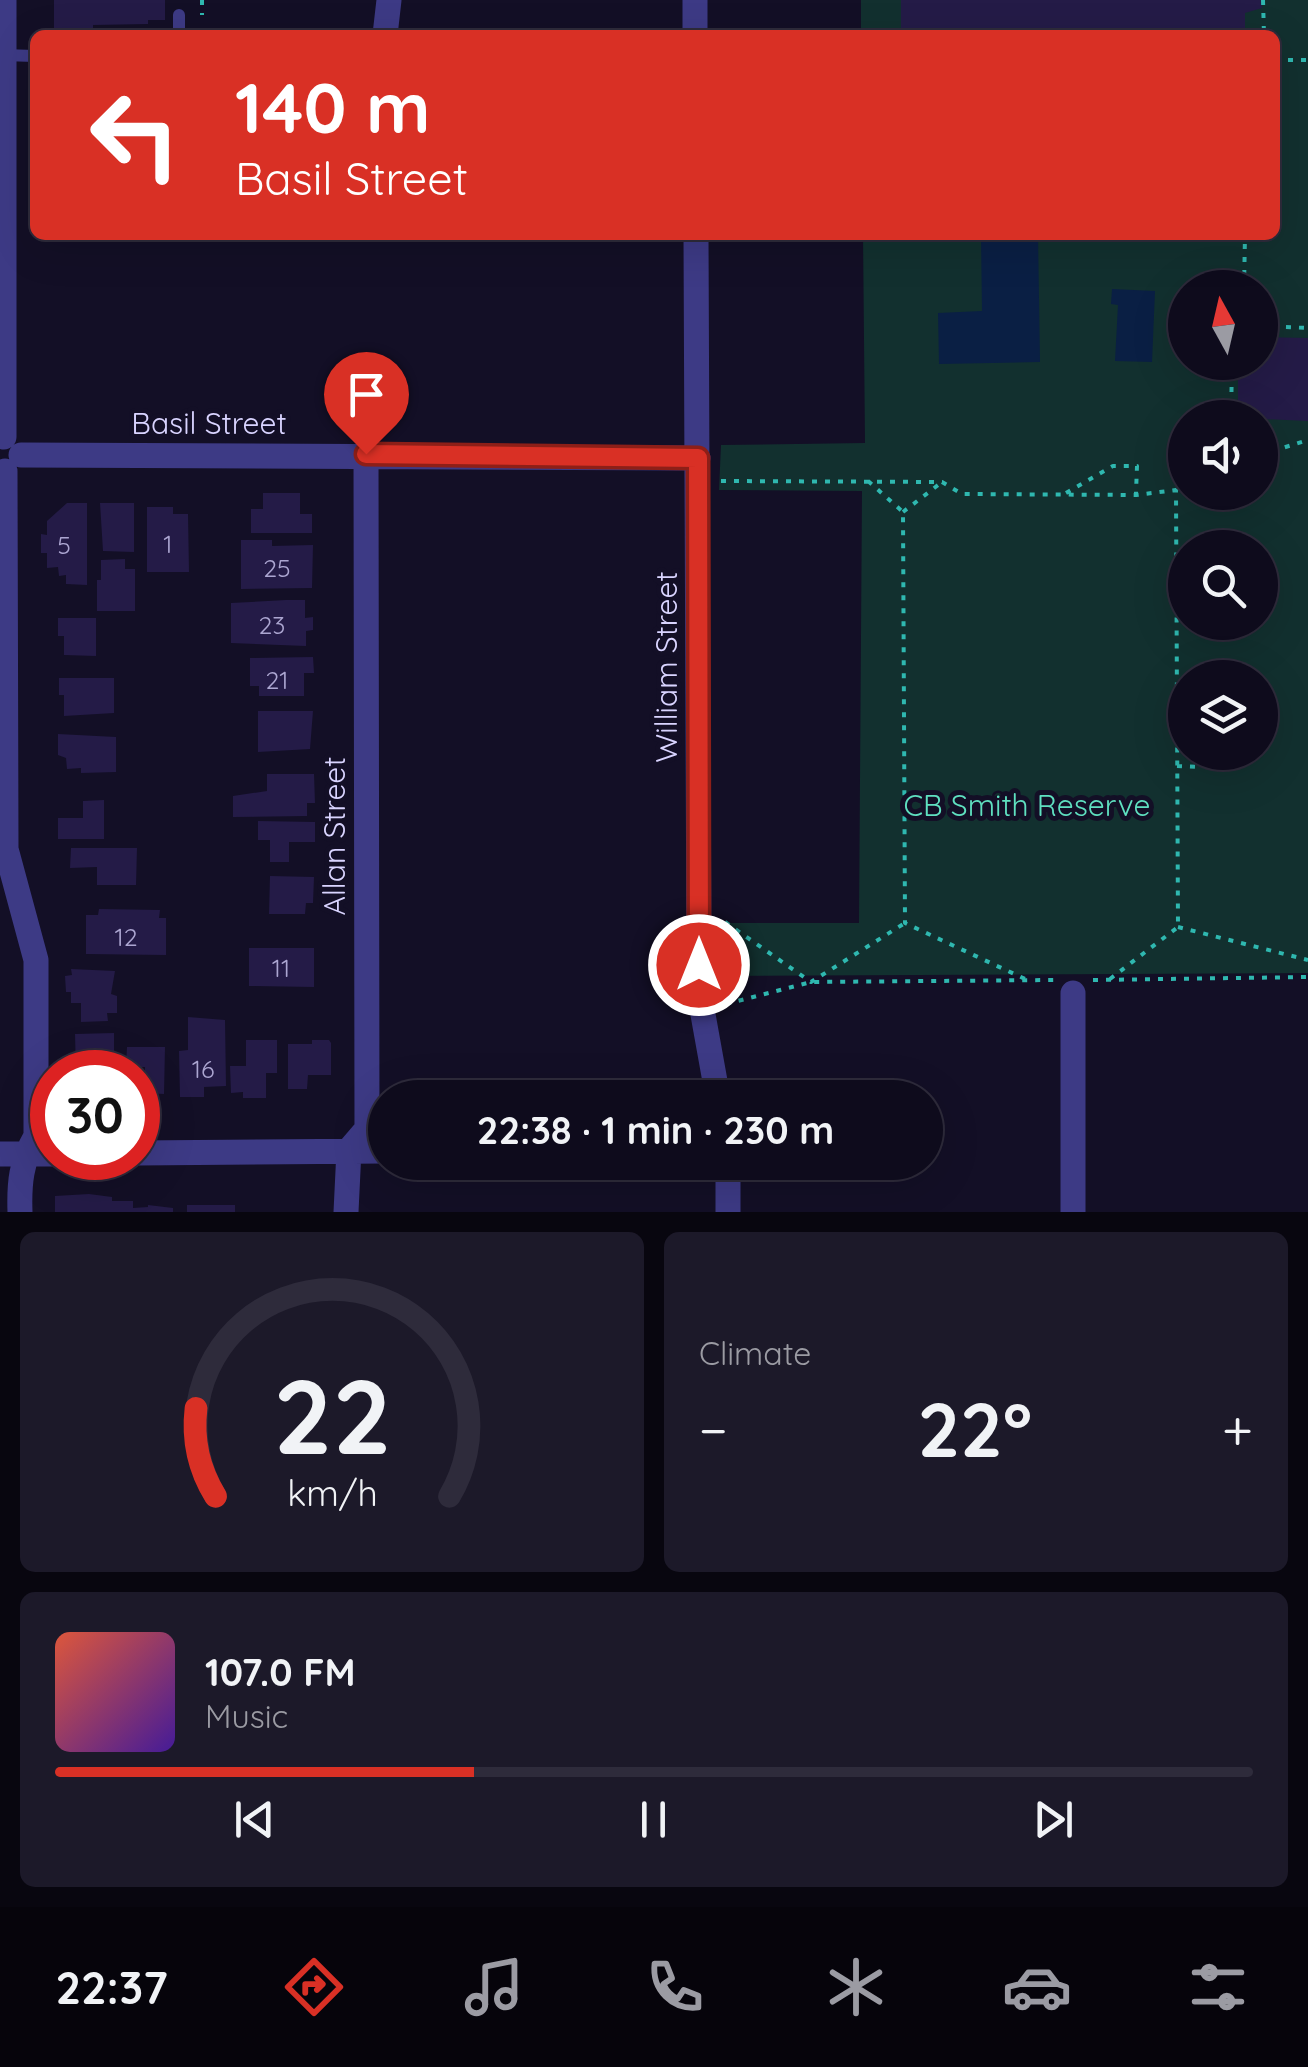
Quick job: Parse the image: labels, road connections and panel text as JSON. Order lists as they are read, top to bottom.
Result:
{
  "streets": {
    "street": ["Basil Street", "William Street", "Allan Street"]
  },
  "crossings": [
    ["Basil Street", "William Street"],
    ["Basil Street", "Allan Street"]
  ],
  "parks": ["CB Smith Reserve"],
  "house_numbers": [
    "1",
    "5",
    "25",
    "23",
    "21",
    "12",
    "11",
    "16"
  ],
  "north": "top",
  "page": {
    "turn": ["140 m", "Basil Street"],
    "limit": "30",
    "trip": "22:38 · 1 min · 230 m",
    "tile": "Climate",
    "heat": ["−", "22°", "+"],
    "song": ["107.0 FM", "Music"],
    "tabs": "22:37",
    "gauge": ["22", "km/h"]
  }
}
